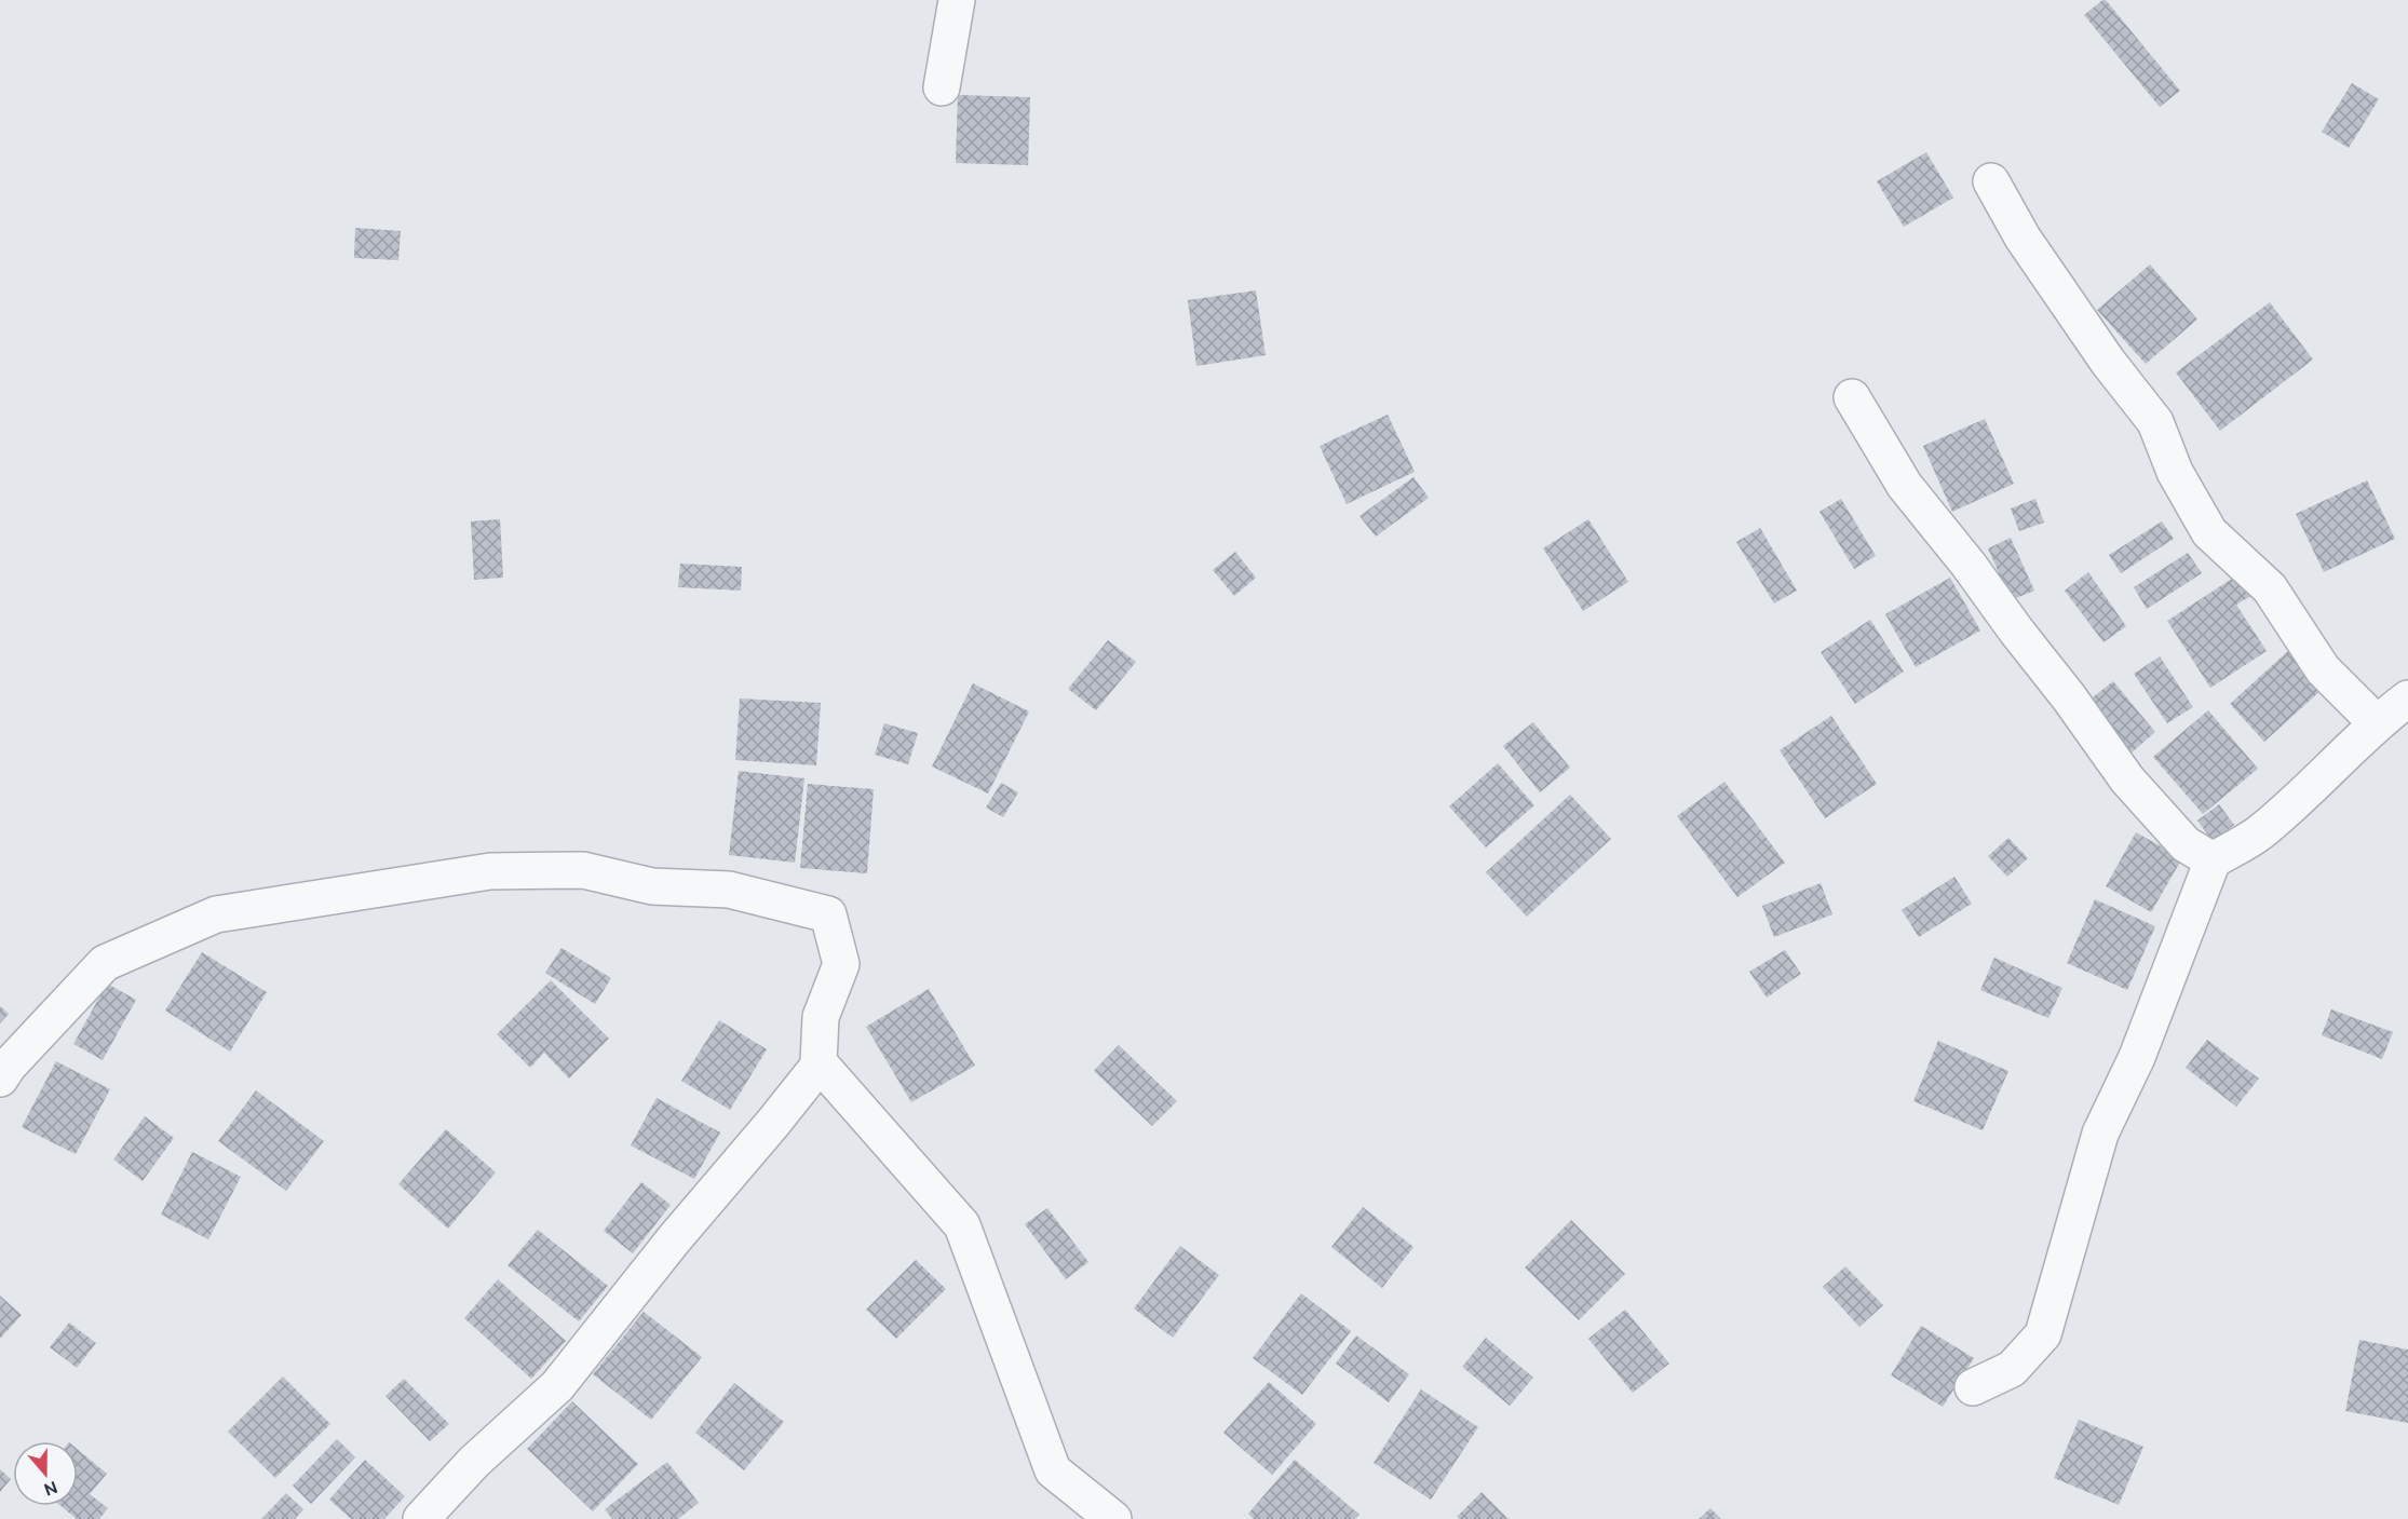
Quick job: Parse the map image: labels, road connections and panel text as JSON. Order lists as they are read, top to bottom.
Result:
{
  "north": "bottom"
}
